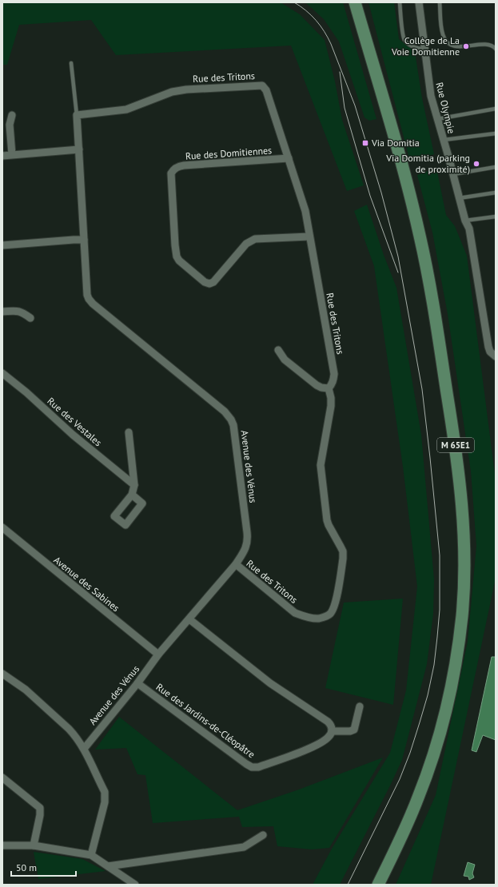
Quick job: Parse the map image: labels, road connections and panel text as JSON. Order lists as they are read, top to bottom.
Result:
{
  "streets": {
    "main road": ["M 65E1"],
    "street": [
      "Rue des Tritons",
      "Rue Olympie",
      "Rue des Domitiennes",
      "Rue des Vestales",
      "Avenue des Vénus",
      "Avenue des Sabines",
      "Rue des Jardins-de-Cléopâtre"
    ]
  },
  "crossings": [
    ["Rue des Tritons", "Rue des Domitiennes"],
    ["Rue des Tritons", "Avenue des Vénus"],
    ["Avenue des Vénus", "Avenue des Sabines"],
    ["Avenue des Vénus", "Rue des Jardins-de-Cléopâtre"]
  ],
  "places": {
    "other": ["Collège de La Voie Domitienne", "Via Domitia (parking de proximité)"],
    "transit": ["Via Domitia"]
  },
  "scale_bar": "50 m"
}
